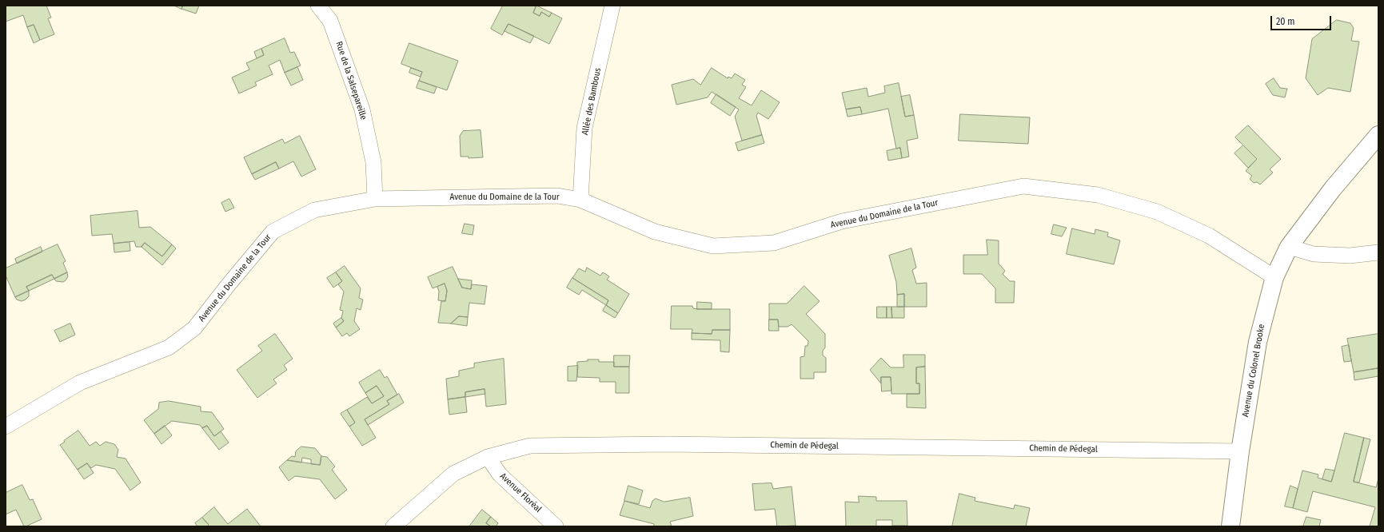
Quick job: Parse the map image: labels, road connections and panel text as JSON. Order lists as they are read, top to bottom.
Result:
{
  "streets": {
    "main road": ["Avenue du Colonel Brooke"],
    "street": [
      "Rue de la Salsepareille",
      "Allée des Bambous",
      "Avenue du Domaine de la Tour",
      "Chemin de Pédegal",
      "Avenue Floréal"
    ]
  },
  "crossings": [
    ["Rue de la Salsepareille", "Avenue du Domaine de la Tour"],
    ["Allée des Bambous", "Avenue du Domaine de la Tour"],
    ["Avenue du Domaine de la Tour", "Avenue du Colonel Brooke"],
    ["Avenue du Colonel Brooke", "Chemin de Pédegal"],
    ["Chemin de Pédegal", "Avenue Floréal"]
  ],
  "scale_bar": "20 m"
}
